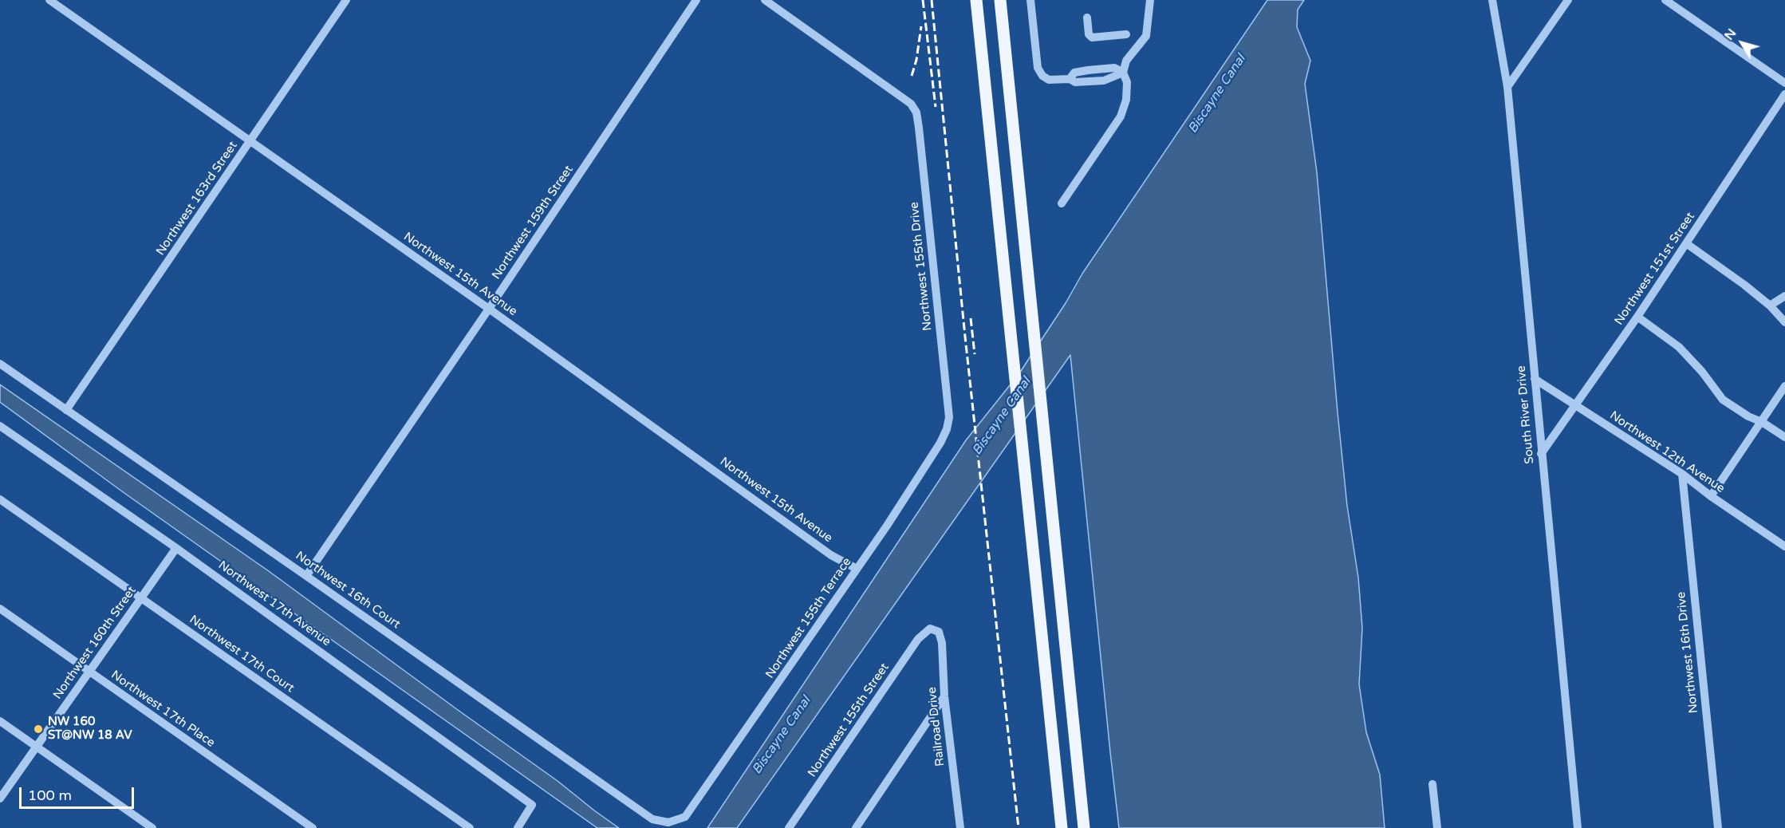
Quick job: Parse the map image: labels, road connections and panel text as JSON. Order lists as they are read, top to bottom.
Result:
{
  "streets": {
    "street": [
      "Northwest 163rd Street",
      "Northwest 159th Street",
      "Northwest 155th Drive",
      "Northwest 151st Street",
      "Northwest 15th Avenue",
      "South River Drive",
      "Northwest 12th Avenue",
      "Northwest 16th Court",
      "Northwest 17th Avenue",
      "Northwest 155th Terrace",
      "Northwest 160th Street",
      "Northwest 16th Drive",
      "Northwest 17th Court",
      "Northwest 17th Place",
      "Northwest 155th Street",
      "Railroad Drive"
    ]
  },
  "crossings": [
    ["Northwest 163rd Street", "Northwest 15th Avenue"],
    ["Northwest 163rd Street", "Northwest 16th Court"],
    ["Northwest 159th Street", "Northwest 15th Avenue"],
    ["Northwest 159th Street", "Northwest 16th Court"],
    ["Northwest 155th Drive", "Northwest 155th Terrace"],
    ["Northwest 151st Street", "South River Drive"],
    ["Northwest 151st Street", "Northwest 12th Avenue"],
    ["Northwest 15th Avenue", "Northwest 155th Terrace"],
    ["South River Drive", "Northwest 12th Avenue"],
    ["Northwest 12th Avenue", "Northwest 16th Drive"],
    ["Northwest 16th Court", "Northwest 155th Terrace"],
    ["Northwest 17th Avenue", "Northwest 160th Street"],
    ["Northwest 160th Street", "Northwest 17th Court"],
    ["Northwest 160th Street", "Northwest 17th Place"],
    ["Northwest 155th Street", "Railroad Drive"]
  ],
  "water": ["Biscayne Canal"],
  "places": ["NW 160 ST@NW 18 AV"],
  "scale_bar": "100 m",
  "north": "top left"
}
